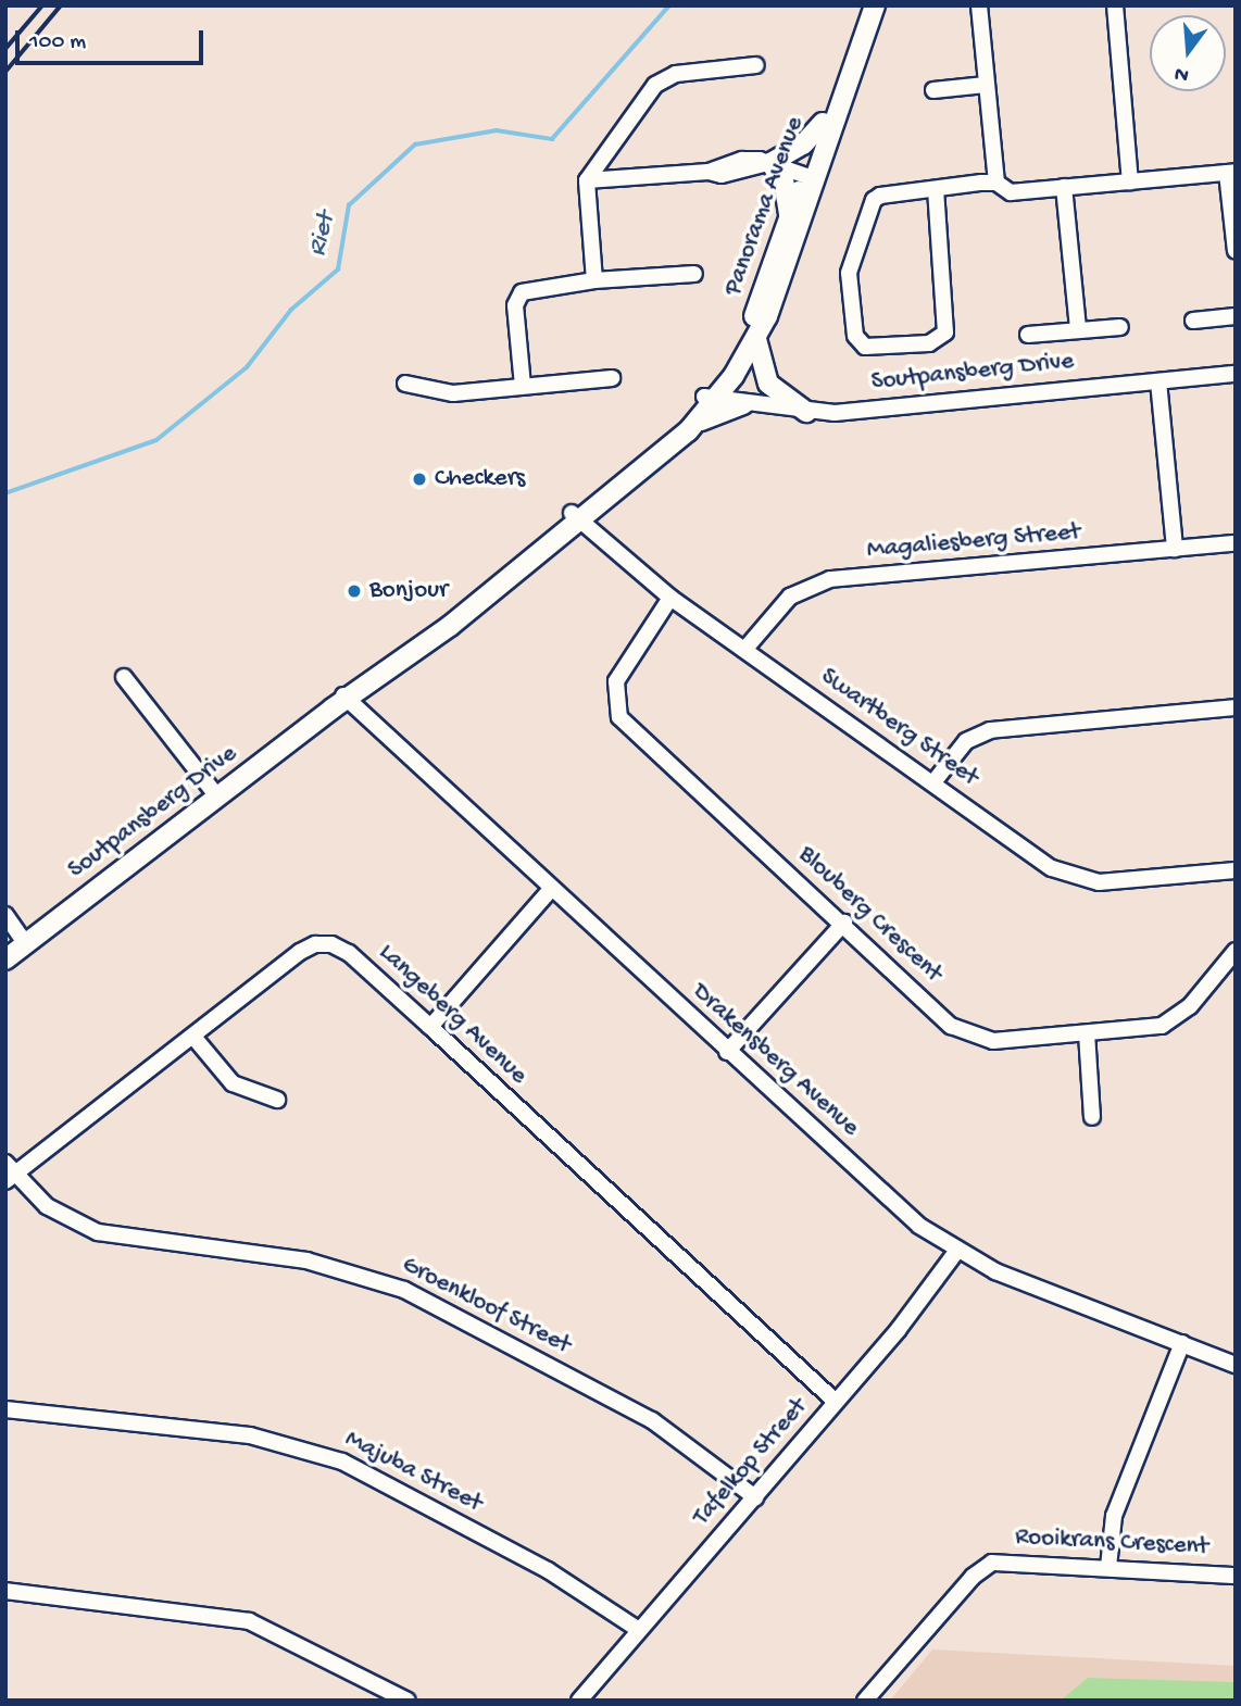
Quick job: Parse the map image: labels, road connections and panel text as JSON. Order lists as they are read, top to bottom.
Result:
{
  "streets": {
    "street": [
      "Panorama Avenue",
      "Soutpansberg Drive",
      "Magaliesberg Street",
      "Swartberg Street",
      "Blouberg Crescent",
      "Langeberg Avenue",
      "Drakensberg Avenue",
      "Groenkloof Street",
      "Tafelkop Street",
      "Majuba Street",
      "Rooikrans Crescent"
    ]
  },
  "crossings": [
    ["Panorama Avenue", "Soutpansberg Drive"],
    ["Soutpansberg Drive", "Swartberg Street"],
    ["Soutpansberg Drive", "Drakensberg Avenue"],
    ["Magaliesberg Street", "Swartberg Street"],
    ["Swartberg Street", "Blouberg Crescent"],
    ["Langeberg Avenue", "Groenkloof Street"],
    ["Langeberg Avenue", "Tafelkop Street"],
    ["Drakensberg Avenue", "Tafelkop Street"],
    ["Groenkloof Street", "Tafelkop Street"],
    ["Tafelkop Street", "Majuba Street"]
  ],
  "water": ["Riet"],
  "places": ["Checkers", "Bonjour"],
  "scale_bar": "100 m",
  "north": "bottom"
}
